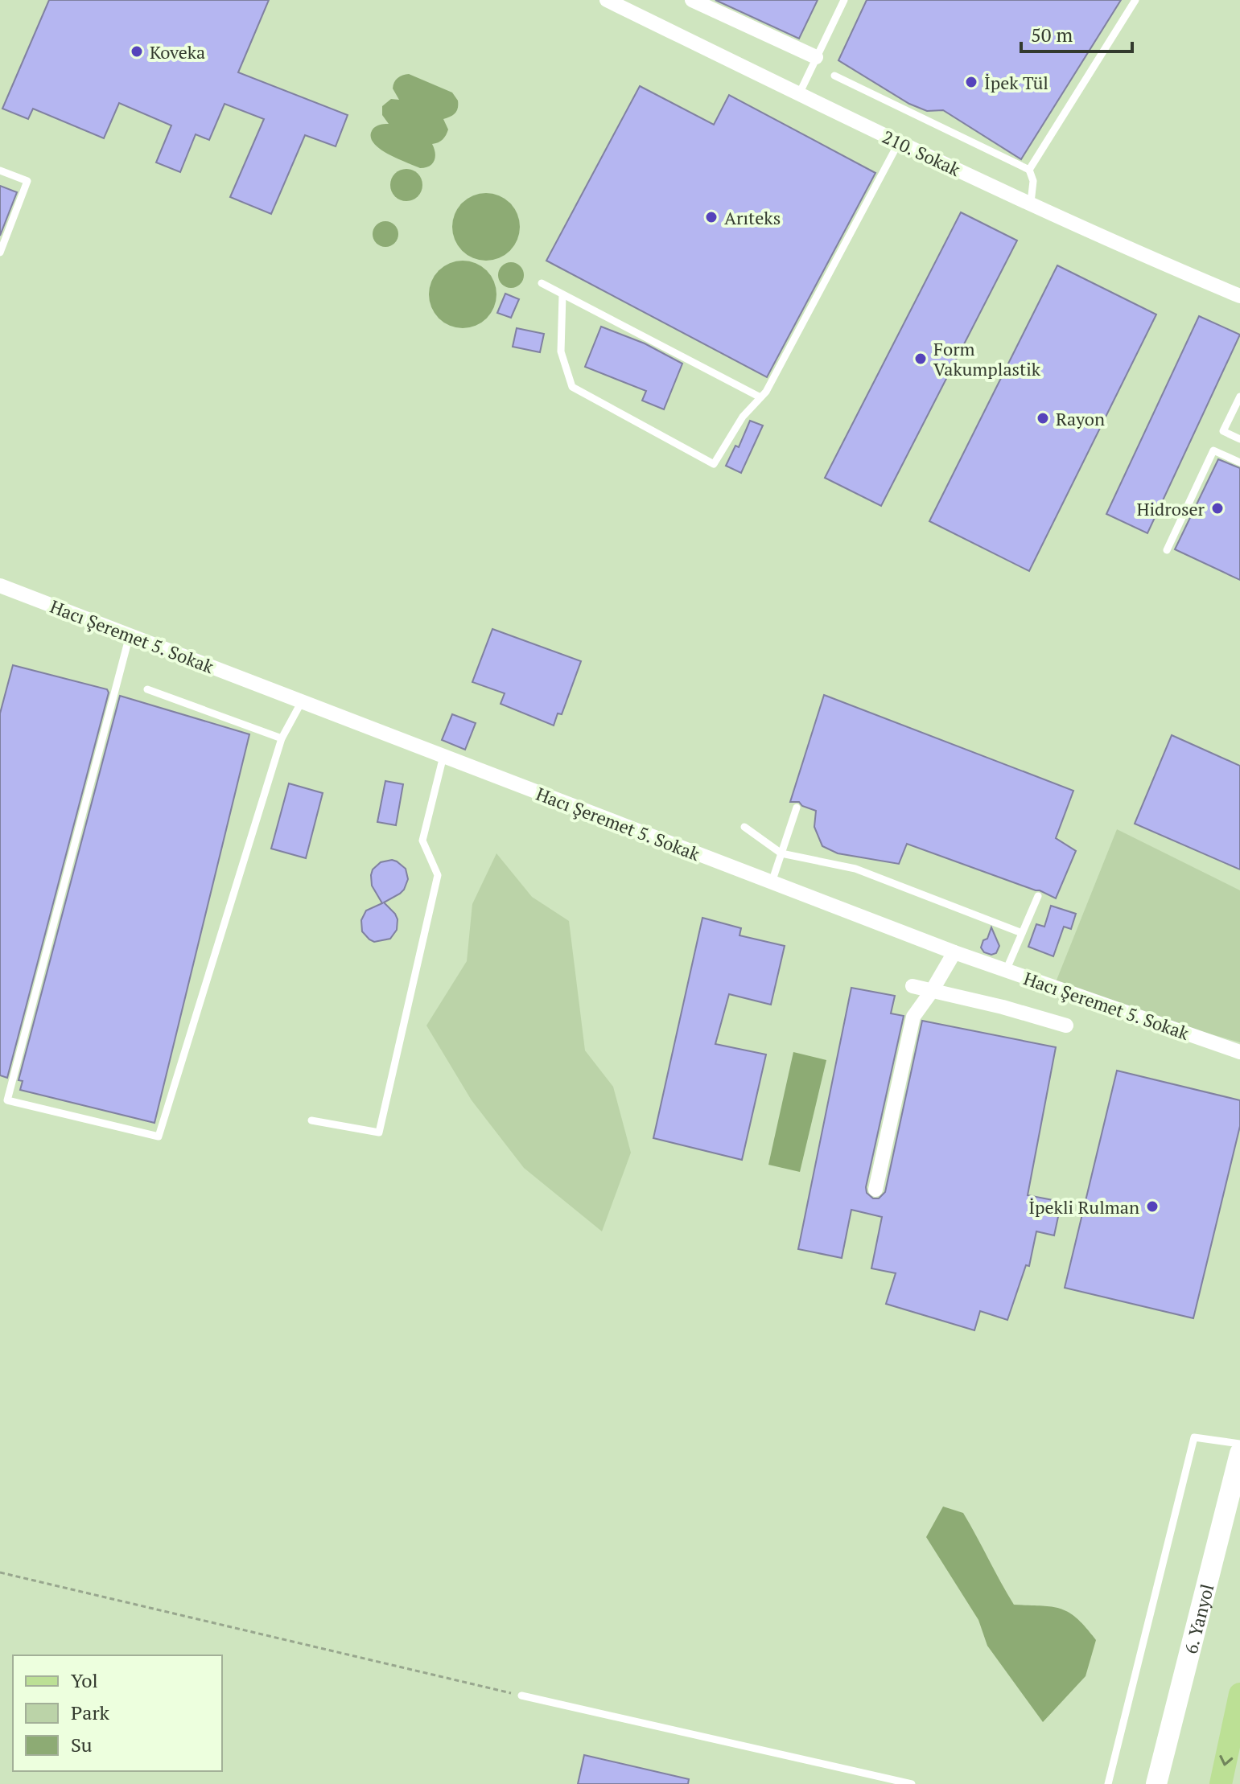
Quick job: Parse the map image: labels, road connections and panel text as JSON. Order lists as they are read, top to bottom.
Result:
{
  "streets": {
    "main road": ["6. Yanyol"],
    "street": ["210. Sokak", "Hacı Şeremet 5. Sokak"]
  },
  "places": [
    "Koveka",
    "İpek Tül",
    "Arıteks",
    "Form Vakumplastik",
    "Rayon",
    "Hidroser",
    "İpekli Rulman"
  ],
  "legend": ["Yol", "Park", "Su"],
  "scale_bar": "50 m"
}
